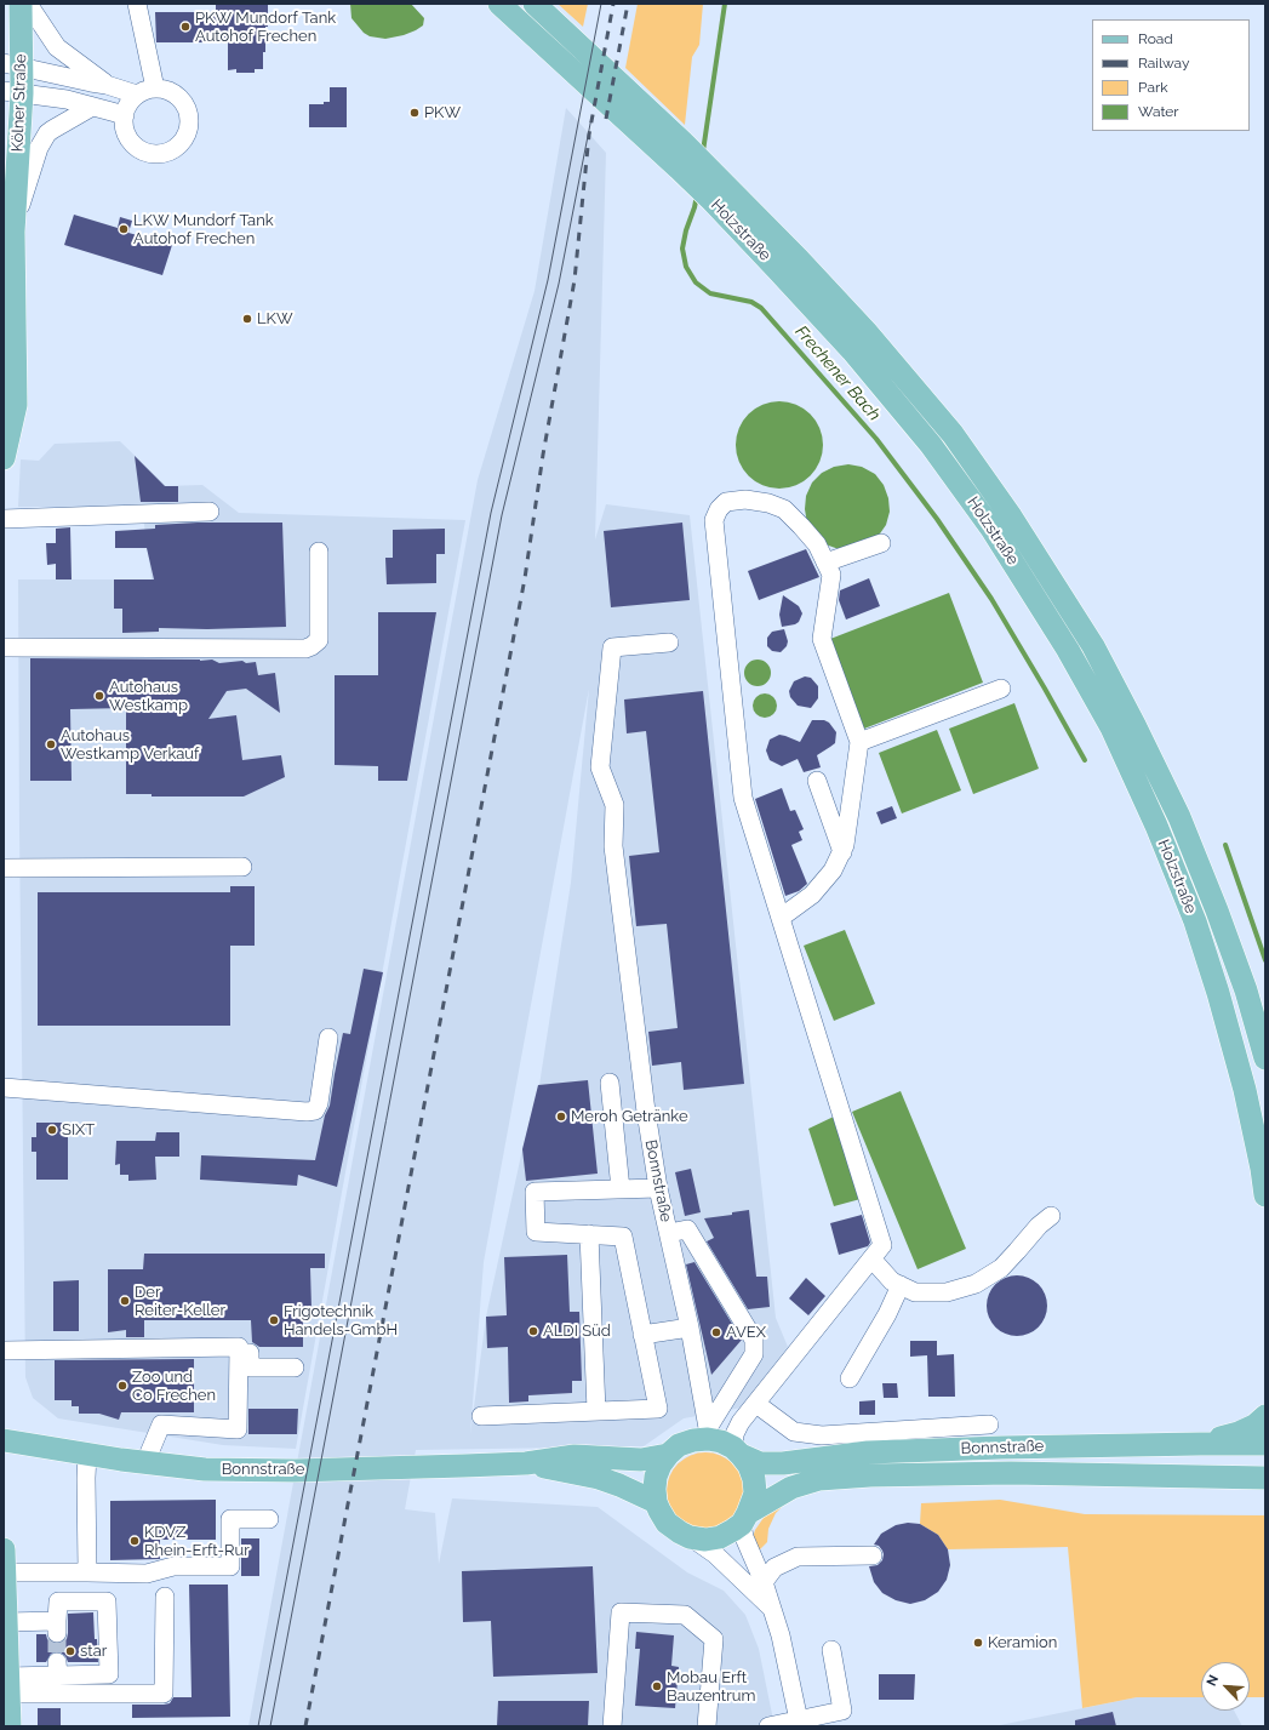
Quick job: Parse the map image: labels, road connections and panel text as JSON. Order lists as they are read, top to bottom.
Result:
{
  "streets": {
    "main road": ["Kölner Straße", "Holzstraße", "Bonnstraße"]
  },
  "water": ["Frechener Bach"],
  "places": [
    "PKW Mundorf Tank Autohof Frechen",
    "PKW",
    "LKW Mundorf Tank Autohof Frechen",
    "LKW",
    "Autohaus Westkamp",
    "Autohaus Westkamp Verkauf",
    "Meroh Getränke",
    "SIXT",
    "Der Reiter-Keller",
    "Frigotechnik Handels-GmbH",
    "ALDI Süd",
    "AVEX",
    "Zoo und Co Frechen",
    "KDVZ Rhein-Erft-Rur",
    "Keramion",
    "star",
    "Mobau Erft Bauzentrum"
  ],
  "legend": [
    "Road",
    "Railway",
    "Park",
    "Water"
  ],
  "north": "top left"
}
